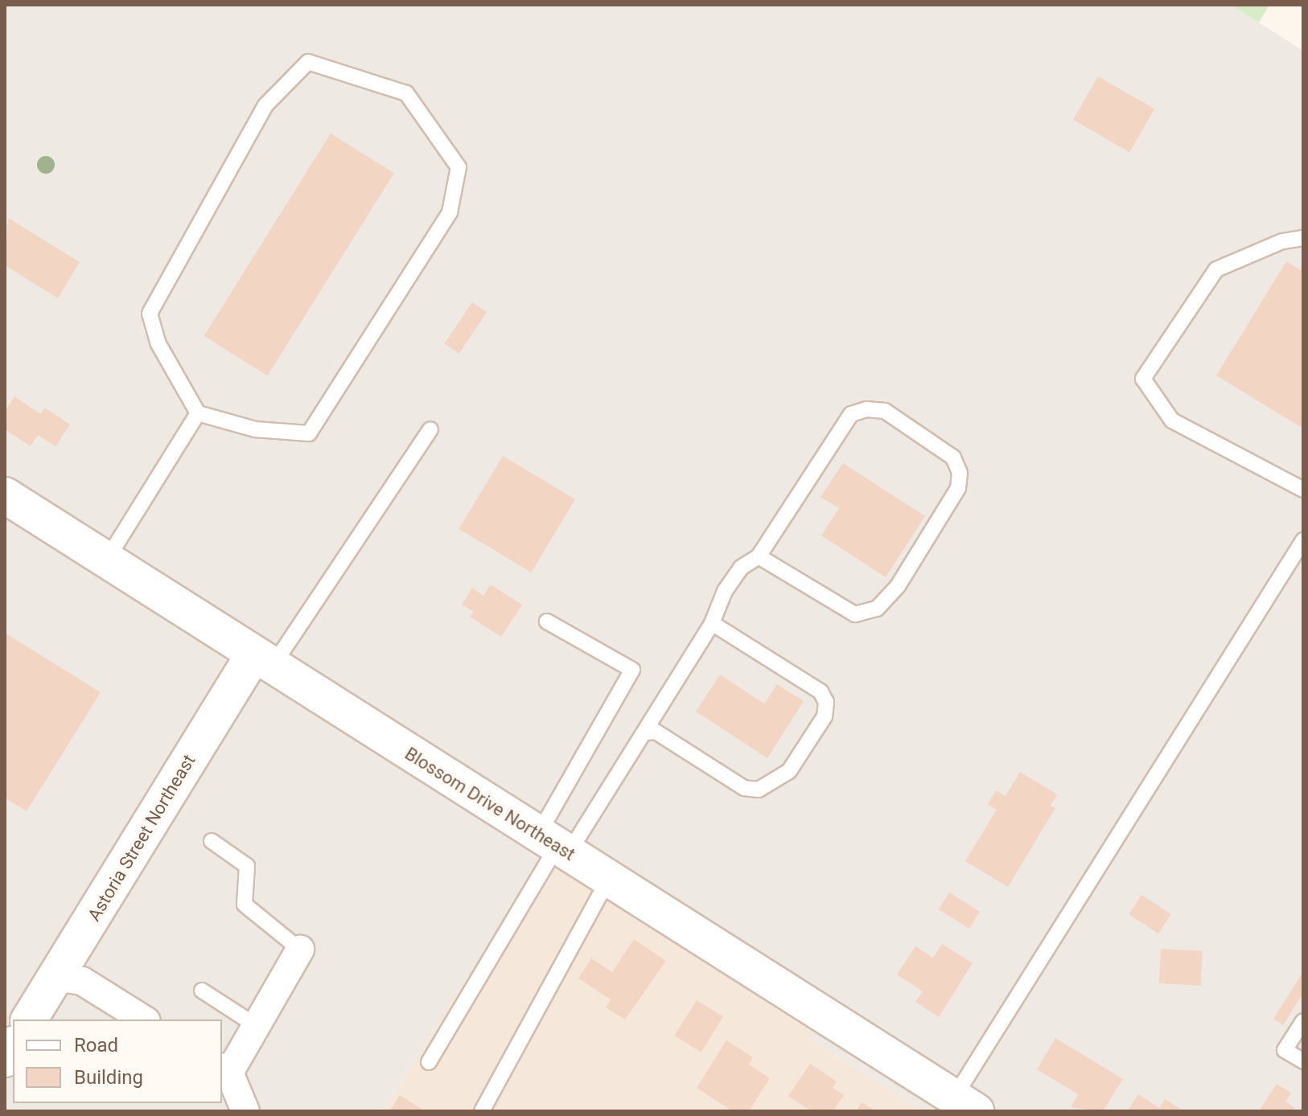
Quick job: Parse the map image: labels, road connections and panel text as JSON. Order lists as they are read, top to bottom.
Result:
{
  "streets": {
    "street": ["Blossom Drive Northeast", "Astoria Street Northeast"]
  },
  "crossings": [
    ["Blossom Drive Northeast", "Astoria Street Northeast"]
  ],
  "legend": ["Road", "Building"]
}
